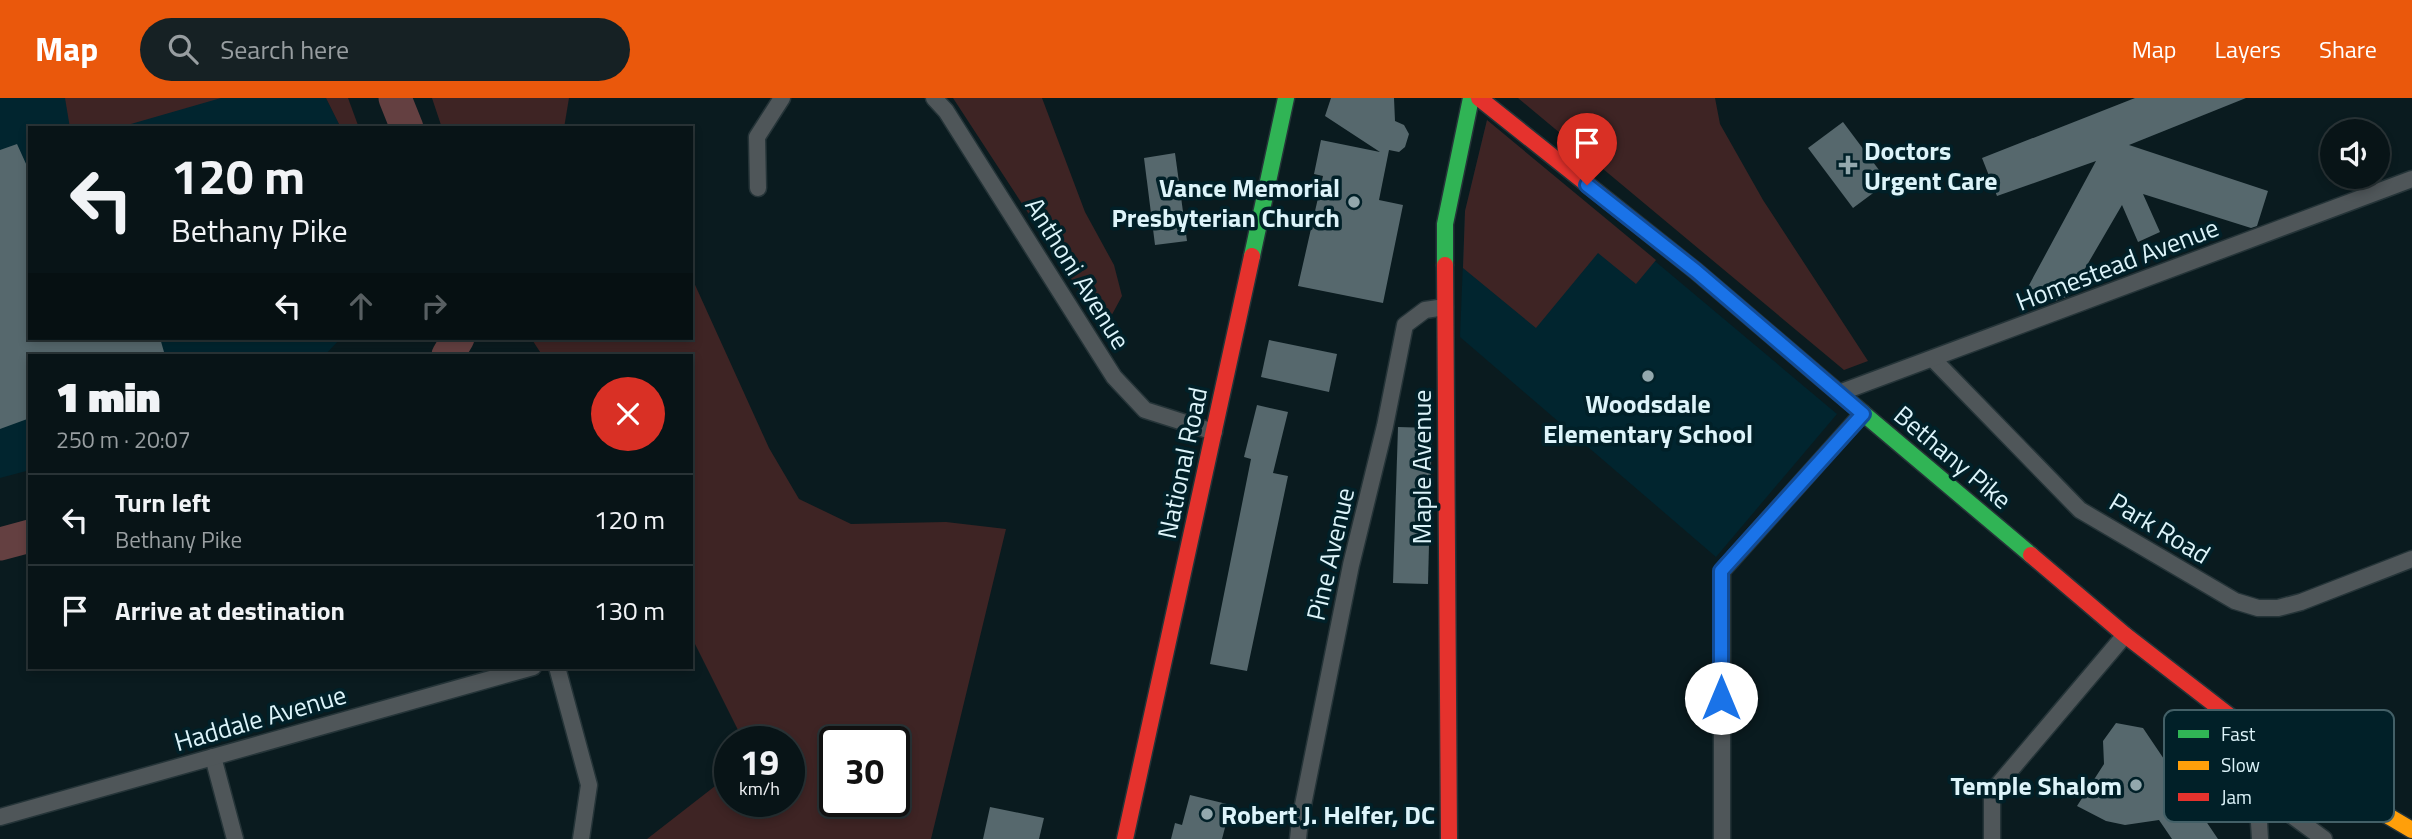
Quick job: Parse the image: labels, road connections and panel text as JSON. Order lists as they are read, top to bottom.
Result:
{
  "streets": {
    "main road": ["Bethany Pike", "National Road", "Maple Avenue"],
    "street": [
      "Homestead Avenue",
      "Anthoni Avenue",
      "Park Road",
      "Pine Avenue",
      "Haddale Avenue"
    ]
  },
  "crossings": [
    ["Homestead Avenue", "Bethany Pike"],
    ["Homestead Avenue", "Park Road"],
    ["Anthoni Avenue", "National Road"],
    ["Maple Avenue", "Pine Avenue"]
  ],
  "places": {
    "health": ["Doctors Urgent Care"],
    "other": [
      "Vance Memorial Presbyterian Church",
      "Woodsdale Elementary School",
      "Temple Shalom",
      "Robert J. Helfer, DC"
    ]
  },
  "legend": ["Fast", "Slow", "Jam"],
  "page": {
    "header": "Map",
    "search": "Search here",
    "nav": ["Map", "Layers", "Share"],
    "turn": ["120 m", "Bethany Pike"],
    "heading": ["1 min", "250 m · 20:07"],
    "list": [
      {
        "name": "Turn left",
        "note": "Bethany Pike",
        "value": "120 m"
      },
      {
        "name": "Arrive at destination",
        "value": "130 m"
      }
    ],
    "speed": "19 km/h",
    "limit": "30"
  }
}
